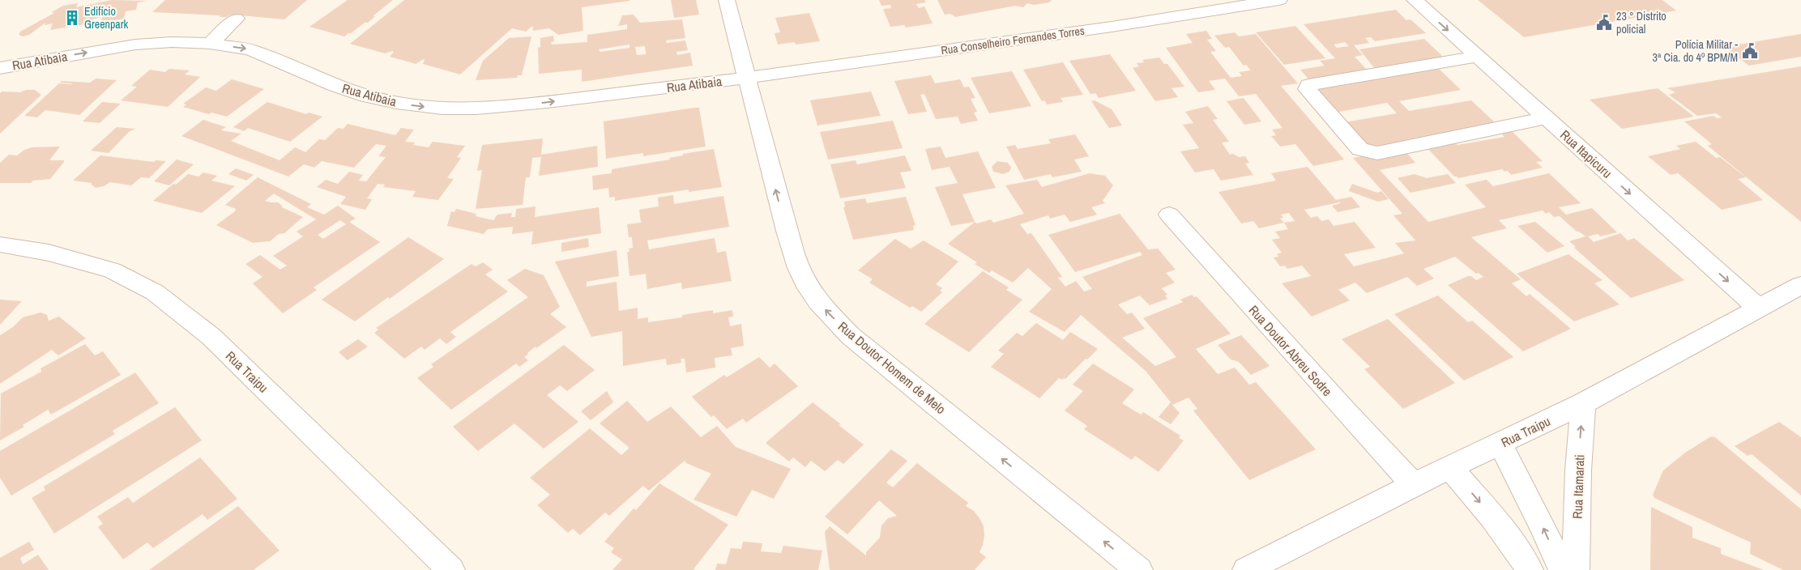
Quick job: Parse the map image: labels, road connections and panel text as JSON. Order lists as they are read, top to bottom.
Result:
{
  "streets": {
    "street": [
      "Rua Conselheiro Fernandes Torres",
      "Rua Atibaia",
      "Rua Itapicuru",
      "Rua Doutor Abreu Sodre",
      "Rua Doutor Homem de Melo",
      "Rua Traipu",
      "Rua Itamarati"
    ]
  },
  "crossings": [
    ["Rua Conselheiro Fernandes Torres", "Rua Atibaia"],
    ["Rua Conselheiro Fernandes Torres", "Rua Doutor Homem de Melo"],
    ["Rua Atibaia", "Rua Doutor Homem de Melo"],
    ["Rua Itapicuru", "Rua Traipu"],
    ["Rua Doutor Abreu Sodre", "Rua Traipu"],
    ["Rua Traipu", "Rua Itamarati"]
  ],
  "one_way": [
    "Rua Atibaia",
    "Rua Itapicuru",
    "Rua Doutor Homem de Melo",
    "Rua Itamarati"
  ],
  "places": {
    "building": ["Edifício Greenpark"],
    "public building": ["23 ° Distrito policial", "Polícia Militar - 3ª Cia. do 4º BPM/M"]
  }
}
